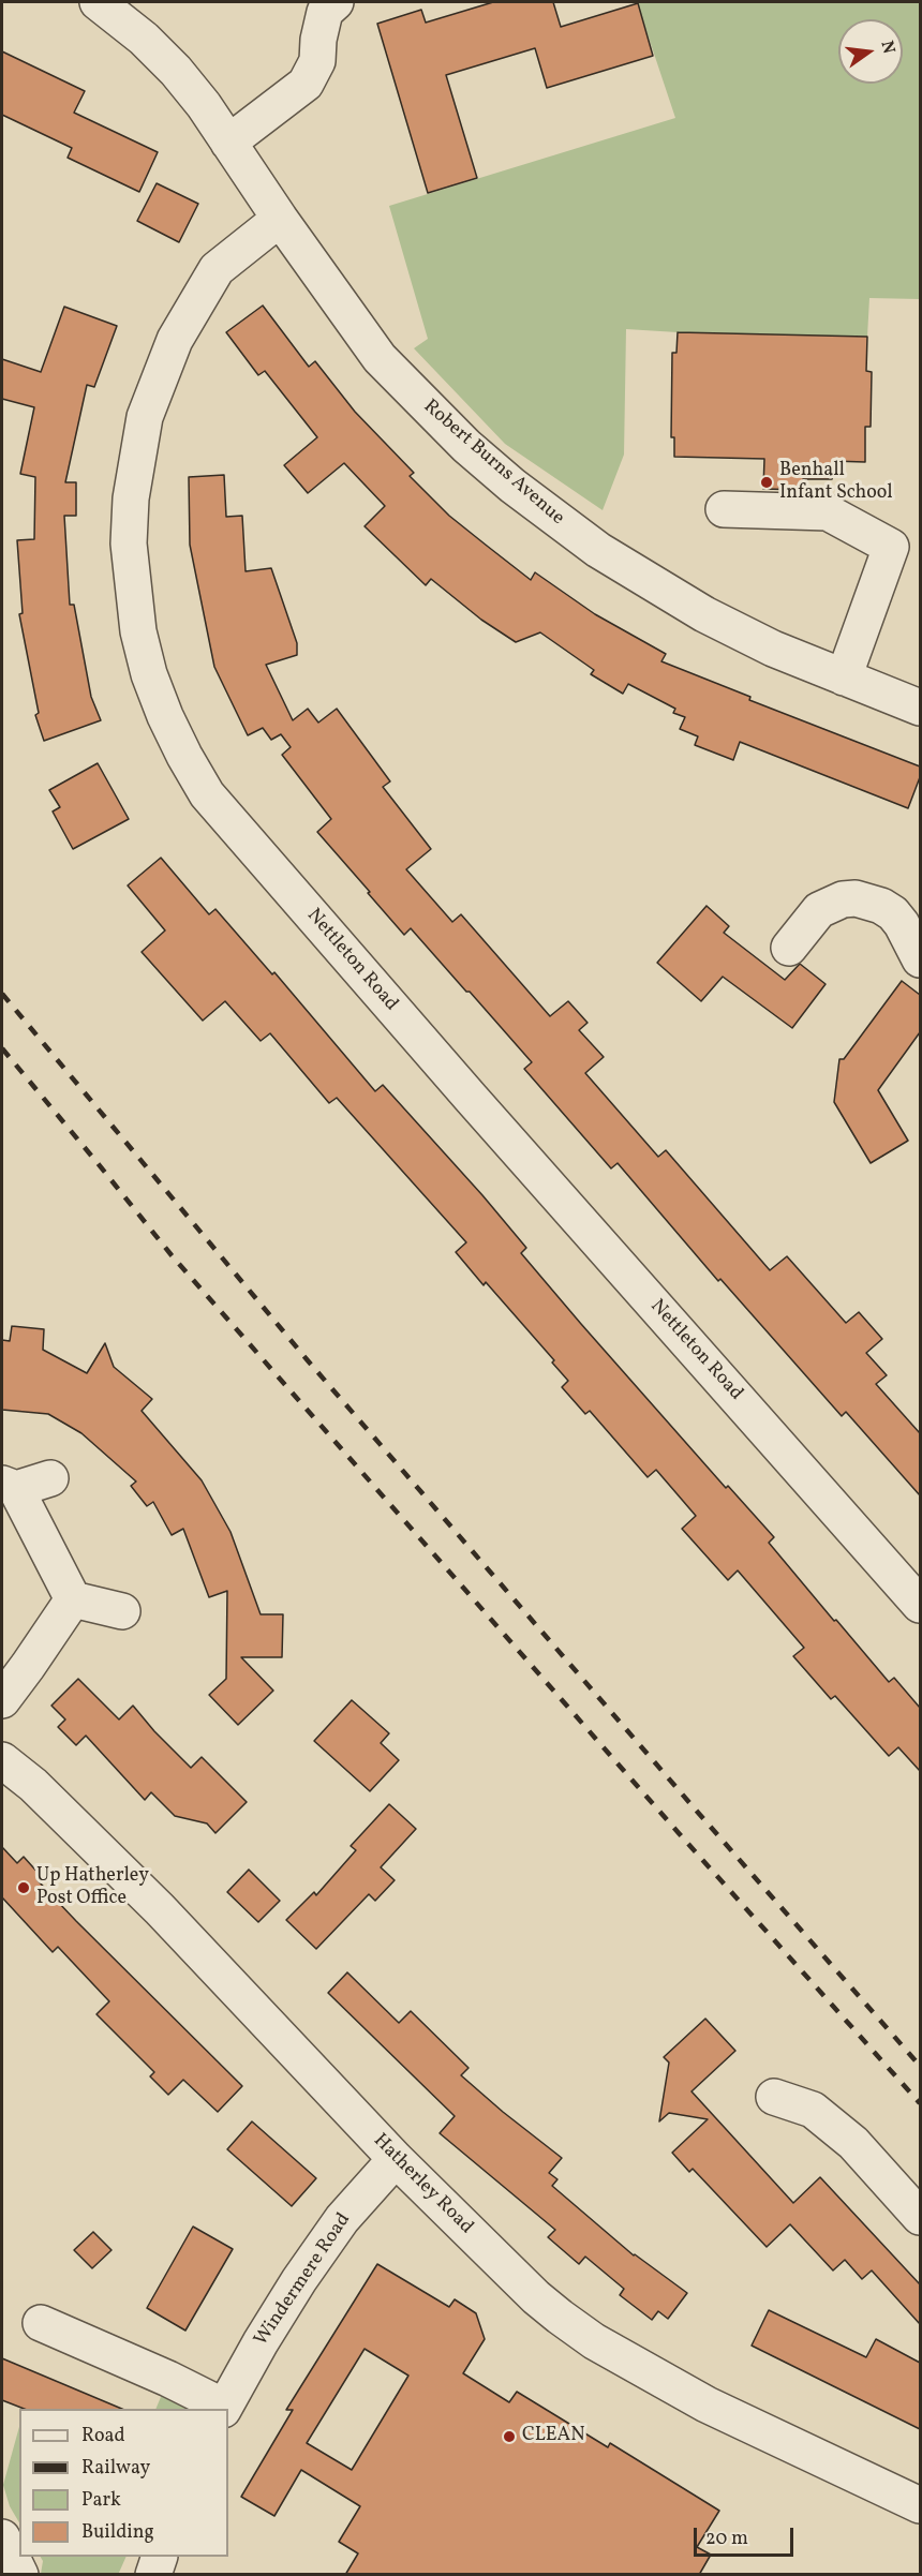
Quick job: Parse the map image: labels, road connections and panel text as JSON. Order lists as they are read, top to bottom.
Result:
{
  "streets": {
    "street": [
      "Robert Burns Avenue",
      "Nettleton Road",
      "Hatherley Road",
      "Windermere Road"
    ]
  },
  "crossings": [
    ["Robert Burns Avenue", "Nettleton Road"],
    ["Hatherley Road", "Windermere Road"]
  ],
  "places": ["Benhall Infant School", "Up Hatherley Post Office", "CLEAN"],
  "legend": [
    "Road",
    "Railway",
    "Park",
    "Building"
  ],
  "scale_bar": "20 m",
  "north": "right"
}
